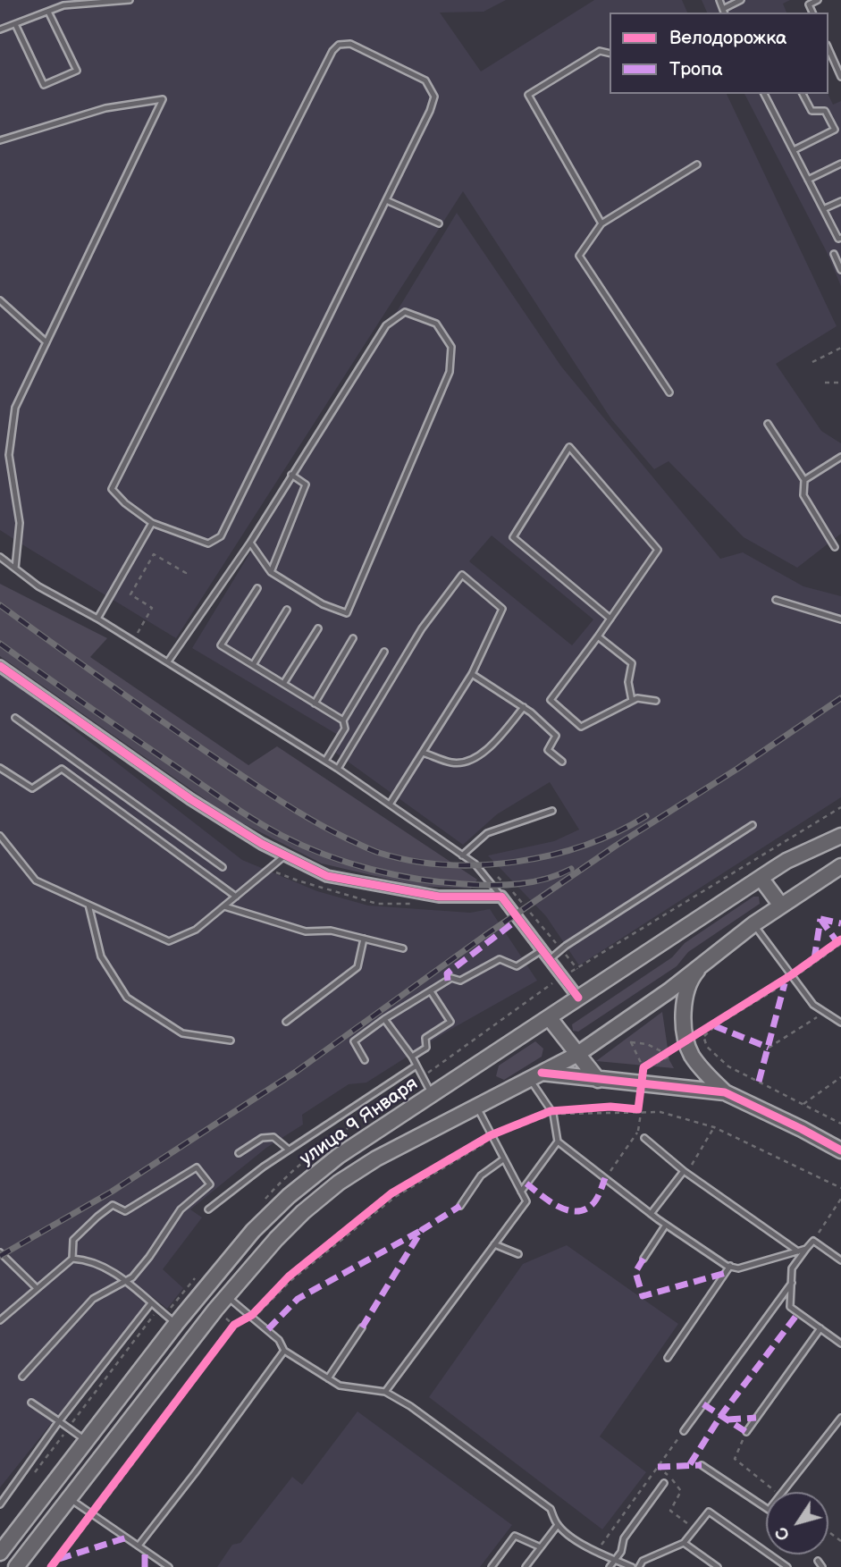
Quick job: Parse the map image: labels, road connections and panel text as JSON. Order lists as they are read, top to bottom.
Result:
{
  "streets": {
    "main road": ["улица 9 Января"]
  },
  "legend": ["Велодорожка", "Тропа"],
  "north": "bottom left"
}
